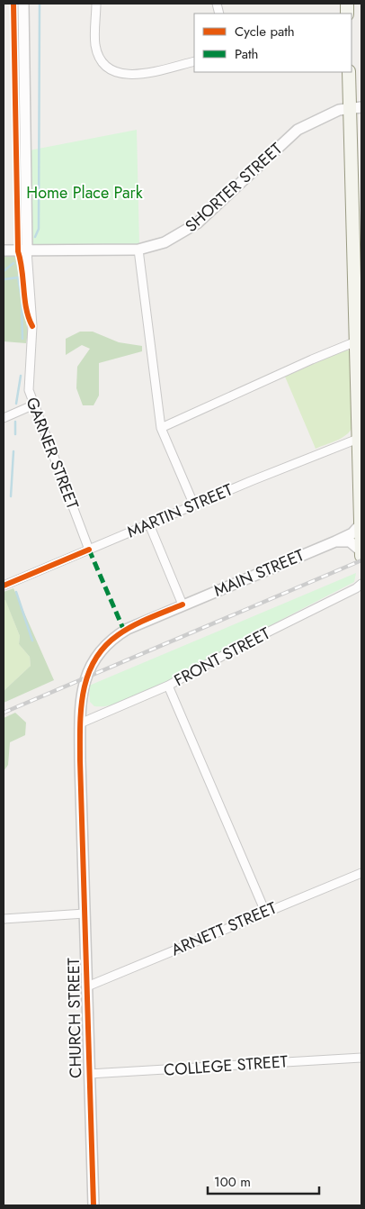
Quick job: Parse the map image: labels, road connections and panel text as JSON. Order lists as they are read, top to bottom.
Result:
{
  "streets": {
    "street": [
      "SHORTER STREET",
      "GARNER STREET",
      "MARTIN STREET",
      "MAIN STREET",
      "FRONT STREET",
      "ARNETT STREET",
      "CHURCH STREET",
      "COLLEGE STREET"
    ]
  },
  "crossings": [
    ["SHORTER STREET", "GARNER STREET"],
    ["GARNER STREET", "MARTIN STREET"],
    ["MAIN STREET", "FRONT STREET"],
    ["MAIN STREET", "CHURCH STREET"],
    ["FRONT STREET", "CHURCH STREET"],
    ["ARNETT STREET", "CHURCH STREET"],
    ["CHURCH STREET", "COLLEGE STREET"]
  ],
  "parks": ["Home Place Park"],
  "legend": ["Cycle path", "Path"],
  "scale_bar": "100 m"
}
